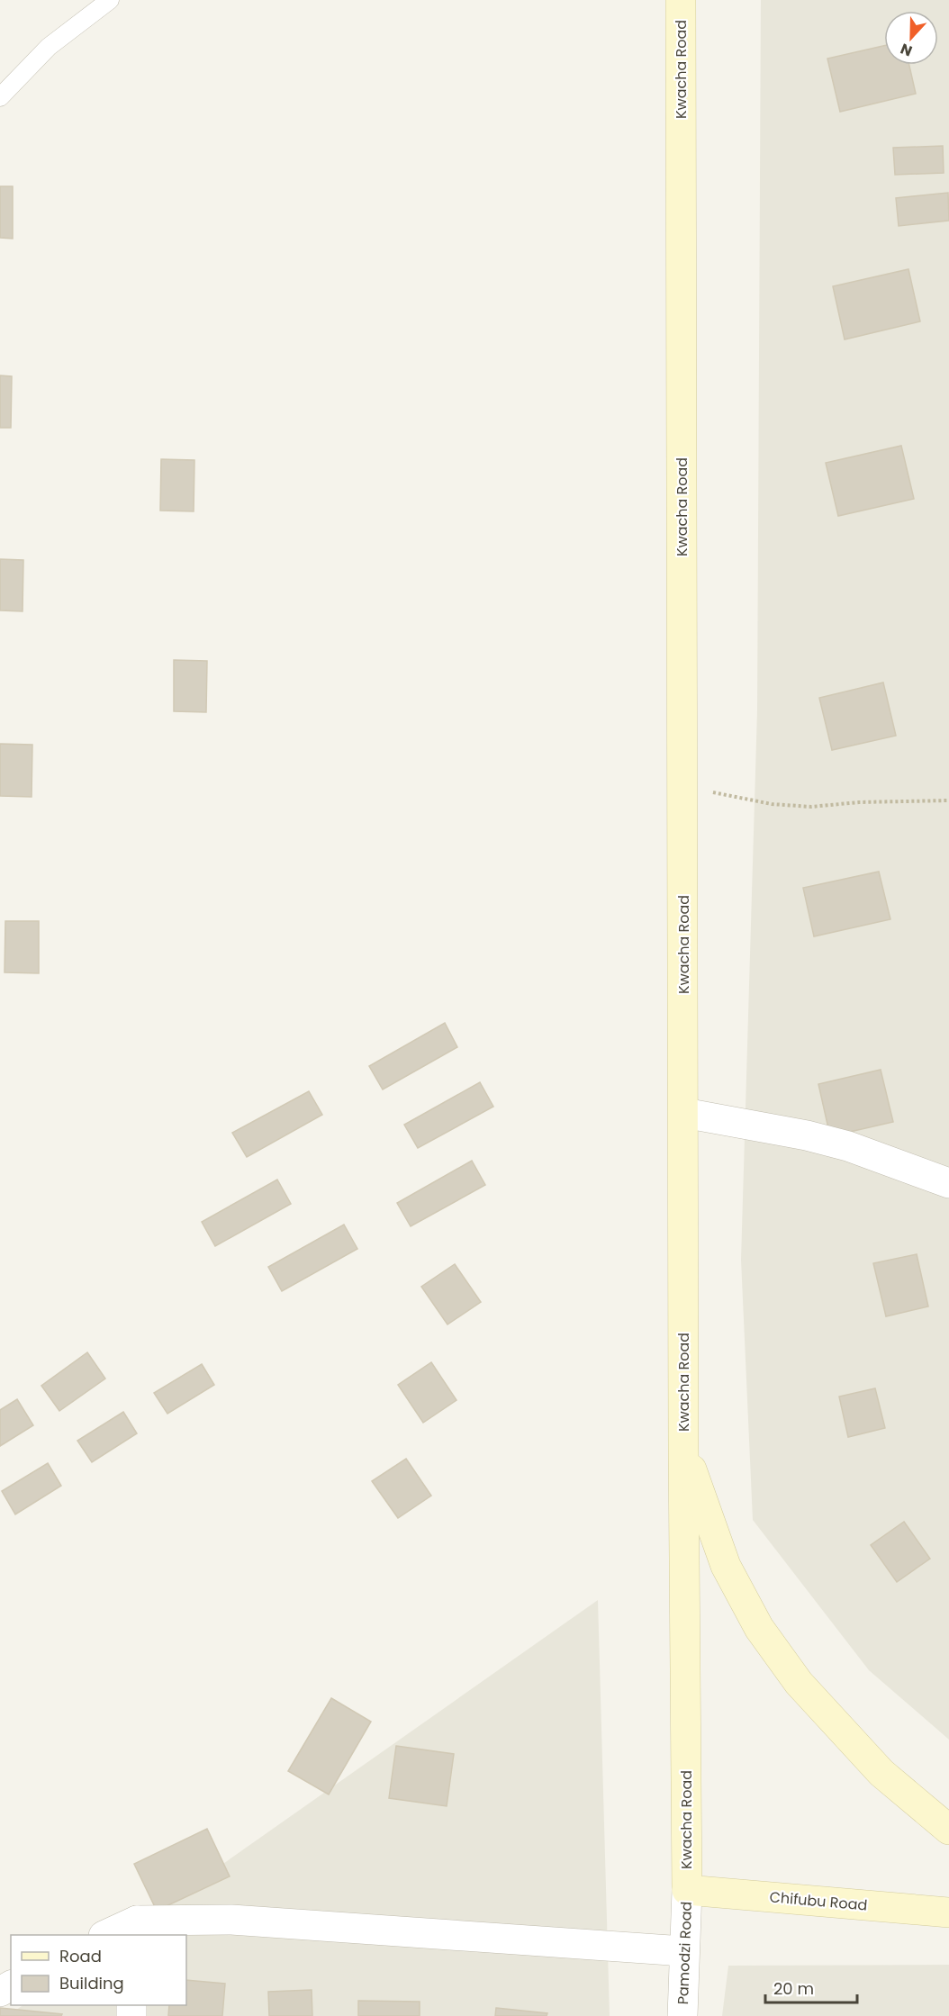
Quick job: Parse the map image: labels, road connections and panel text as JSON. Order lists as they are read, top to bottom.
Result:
{
  "streets": {
    "main road": ["Kwacha Road", "Chifubu Road"],
    "street": ["Pamodzi Road"]
  },
  "crossings": [
    ["Kwacha Road", "Chifubu Road"],
    ["Kwacha Road", "Pamodzi Road"],
    ["Chifubu Road", "Pamodzi Road"]
  ],
  "legend": ["Road", "Building"],
  "scale_bar": "20 m",
  "north": "bottom"
}
